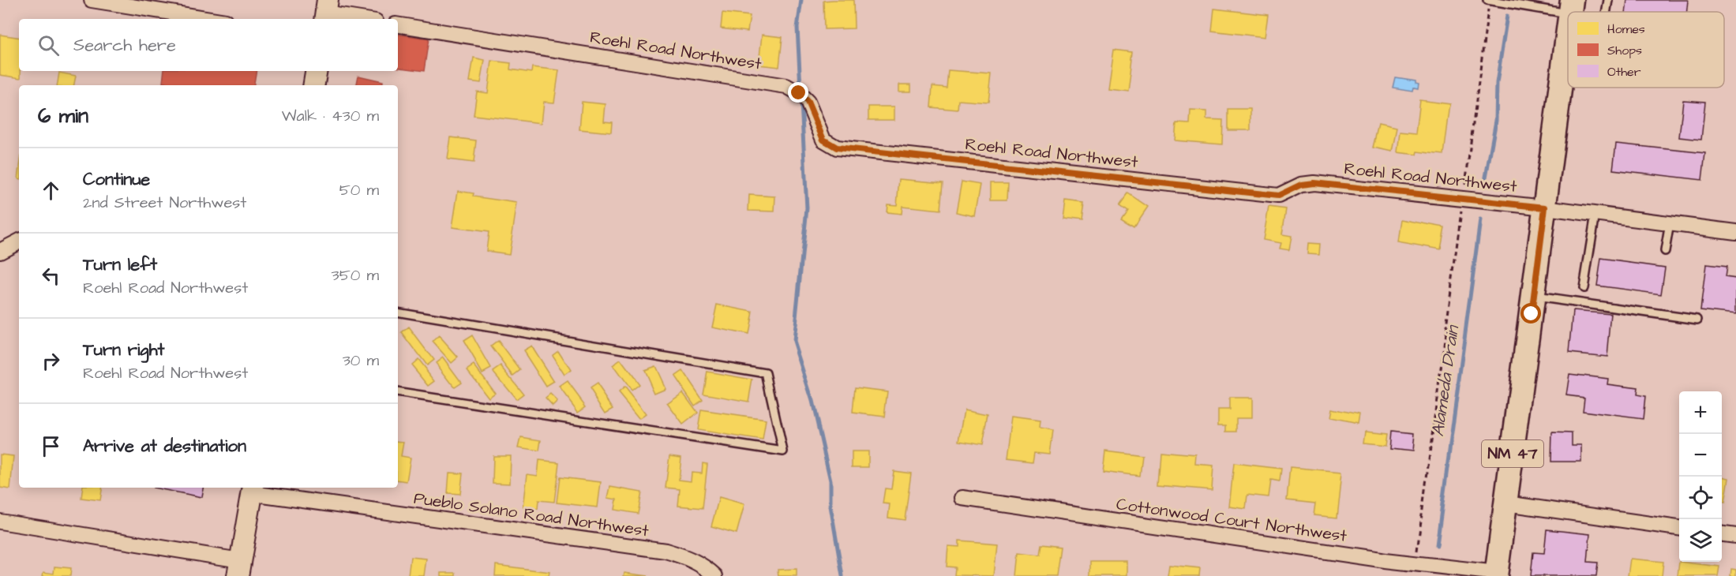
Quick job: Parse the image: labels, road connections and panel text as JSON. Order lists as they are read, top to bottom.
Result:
{
  "streets": {
    "main road": ["NM 47"],
    "street": ["Roehl Road Northwest", "Pueblo Solano Road Northwest", "Cottonwood Court Northwest"]
  },
  "crossings": [
    ["Roehl Road Northwest", "NM 47"],
    ["NM 47", "Cottonwood Court Northwest"]
  ],
  "water": ["Alameda Drain"],
  "legend": ["Homes", "Shops", "Other"],
  "page": {
    "search": "Search here",
    "heading": ["6 min", "Walk · 430 m"],
    "list": [
      ["Continue", "2nd Street Northwest", "50 m"],
      ["Turn left", "Roehl Road Northwest", "350 m"],
      ["Turn right", "Roehl Road Northwest", "30 m"],
      "Arrive at destination"
    ],
    "map_buttons": ["+", "−"]
  }
}
